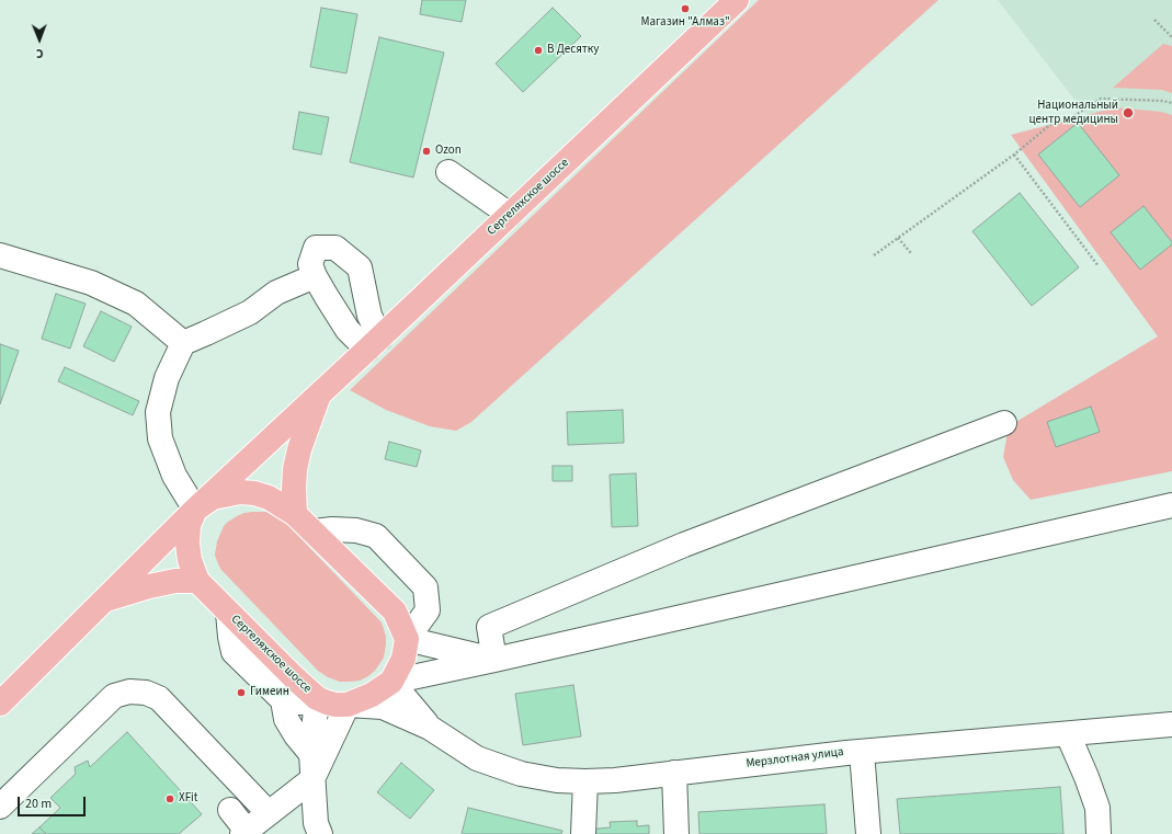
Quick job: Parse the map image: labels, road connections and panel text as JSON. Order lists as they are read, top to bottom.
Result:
{
  "streets": {
    "main road": ["Сергеляхское шоссе"],
    "street": ["Мерзлотная улица"]
  },
  "places": [
    "Магазин \"Алмаз\"",
    "В Десятку",
    "Национальный центр медицины",
    "Ozon",
    "Гимеин",
    "XFit"
  ],
  "scale_bar": "20 m",
  "north": "bottom"
}
